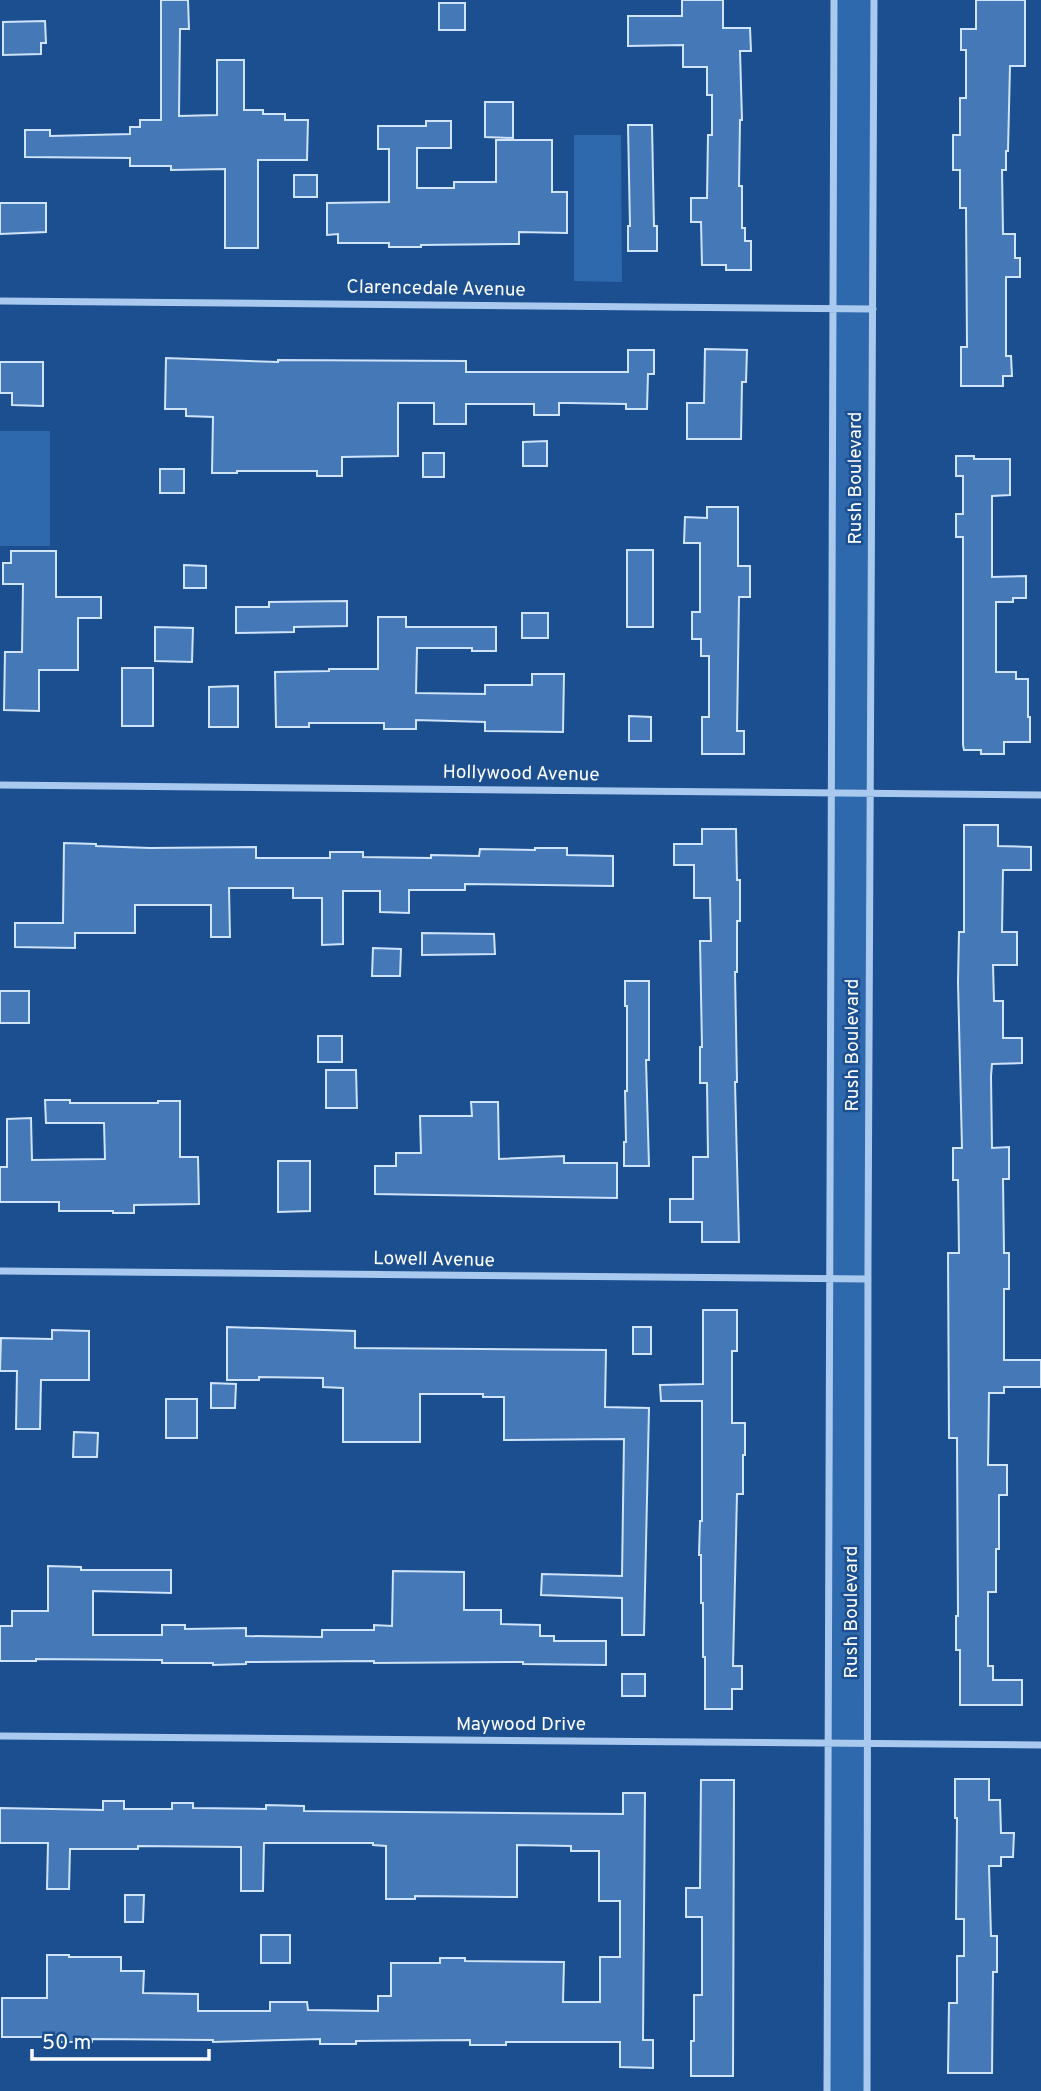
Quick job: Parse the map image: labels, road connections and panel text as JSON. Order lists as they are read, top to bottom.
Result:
{
  "streets": {
    "street": [
      "Clarencedale Avenue",
      "Rush Boulevard",
      "Hollywood Avenue",
      "Lowell Avenue",
      "Maywood Drive"
    ]
  },
  "crossings": [
    ["Clarencedale Avenue", "Rush Boulevard"],
    ["Rush Boulevard", "Hollywood Avenue"],
    ["Rush Boulevard", "Lowell Avenue"],
    ["Rush Boulevard", "Maywood Drive"]
  ],
  "scale_bar": "50 m"
}
